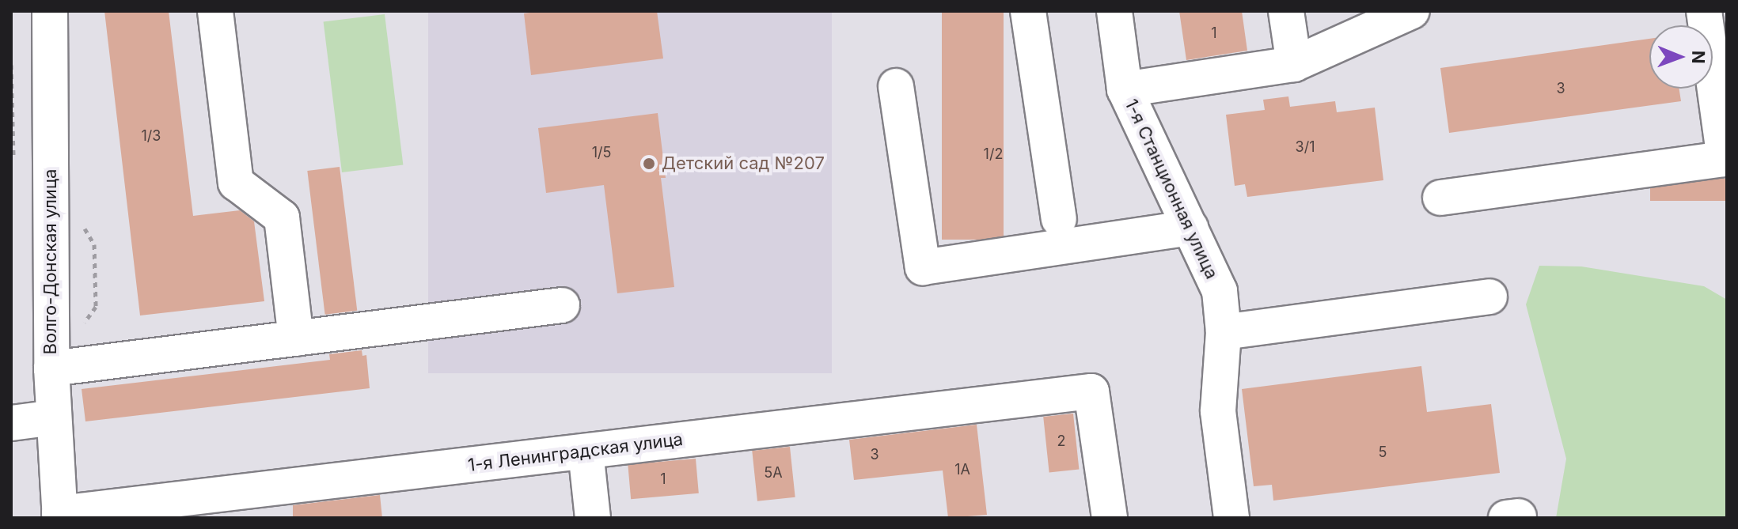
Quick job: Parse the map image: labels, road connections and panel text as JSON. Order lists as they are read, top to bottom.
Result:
{
  "streets": {
    "street": ["1-я Станционная улица", "Волго-Донская улица", "1-я Ленинградская улица"]
  },
  "crossings": [
    ["Волго-Донская улица", "1-я Ленинградская улица"]
  ],
  "places": ["Детский сад №207"],
  "house_numbers": [
    "1",
    "3",
    "1/3",
    "3/1",
    "1/5",
    "1/2",
    "2",
    "5",
    "3",
    "1А",
    "5А",
    "1"
  ],
  "north": "right"
}
